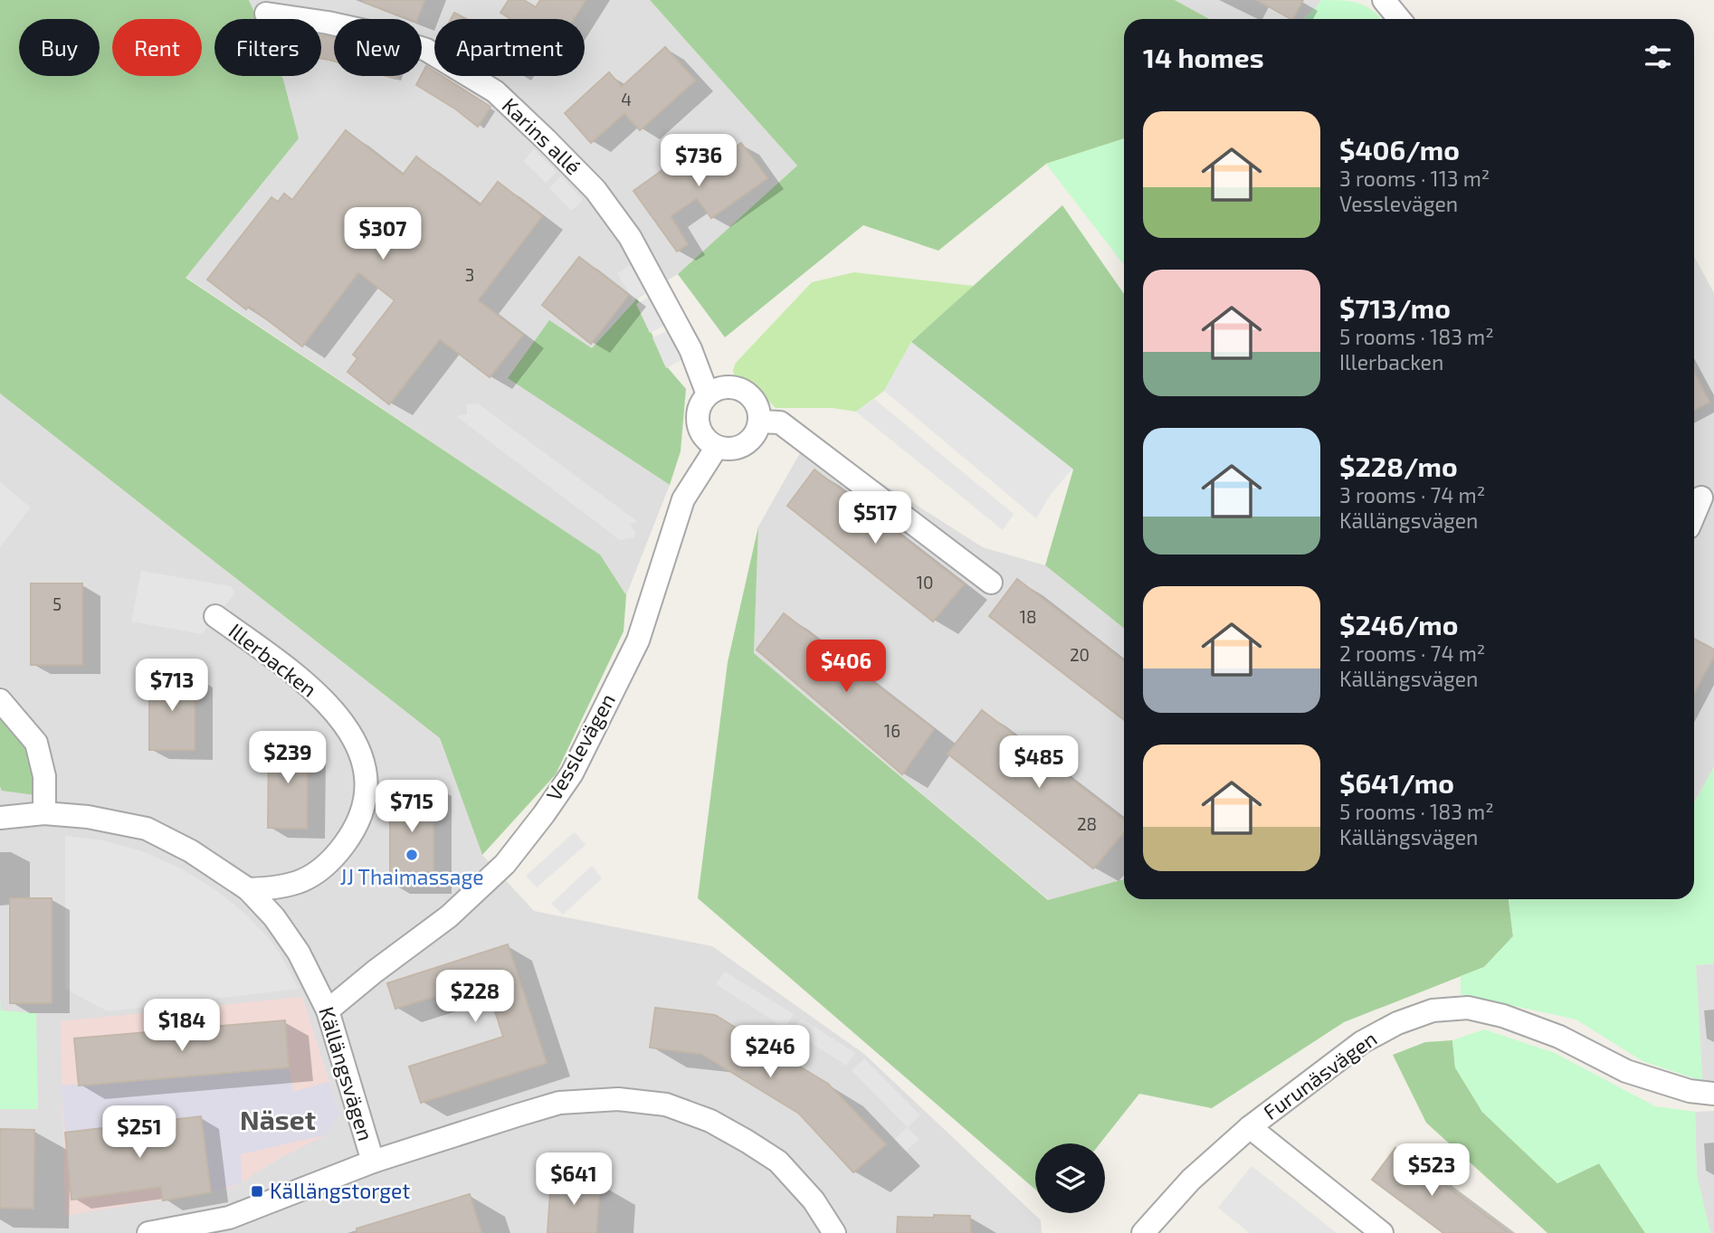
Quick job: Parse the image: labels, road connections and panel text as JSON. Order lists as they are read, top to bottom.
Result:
{
  "streets": {
    "street": [
      "Karins allé",
      "Illerbacken",
      "Vesslevägen",
      "Källängsvägen",
      "Furunäsvägen"
    ]
  },
  "crossings": [
    ["Karins allé", "Vesslevägen"],
    ["Illerbacken", "Källängsvägen"],
    ["Vesslevägen", "Källängsvägen"]
  ],
  "districts": ["Näset"],
  "places": {
    "other": ["JJ Thaimassage"],
    "transit": ["Källängstorget"]
  },
  "house_numbers": [
    "4",
    "3",
    "10",
    "5",
    "18",
    "20",
    "16",
    "28"
  ],
  "page": {
    "chip": [
      "Buy",
      "Rent",
      "Filters",
      "New",
      "Apartment"
    ],
    "heading": "14 homes",
    "list": [
      {
        "name": "$406/mo",
        "note": "3 rooms · 113 m² · Vesslevägen"
      },
      {
        "name": "$713/mo",
        "note": "5 rooms · 183 m² · Illerbacken"
      },
      {
        "name": "$228/mo",
        "note": "3 rooms · 74 m² · Källängsvägen"
      },
      {
        "name": "$246/mo",
        "note": "2 rooms · 74 m² · Källängsvägen"
      },
      {
        "name": "$641/mo",
        "note": "5 rooms · 183 m² · Källängsvägen"
      }
    ],
    "price": [
      "$736",
      "$307",
      "$517",
      "$406",
      "$713",
      "$239",
      "$485",
      "$715",
      "$228",
      "$184",
      "$246",
      "$251",
      "$523",
      "$641"
    ]
  }
}
